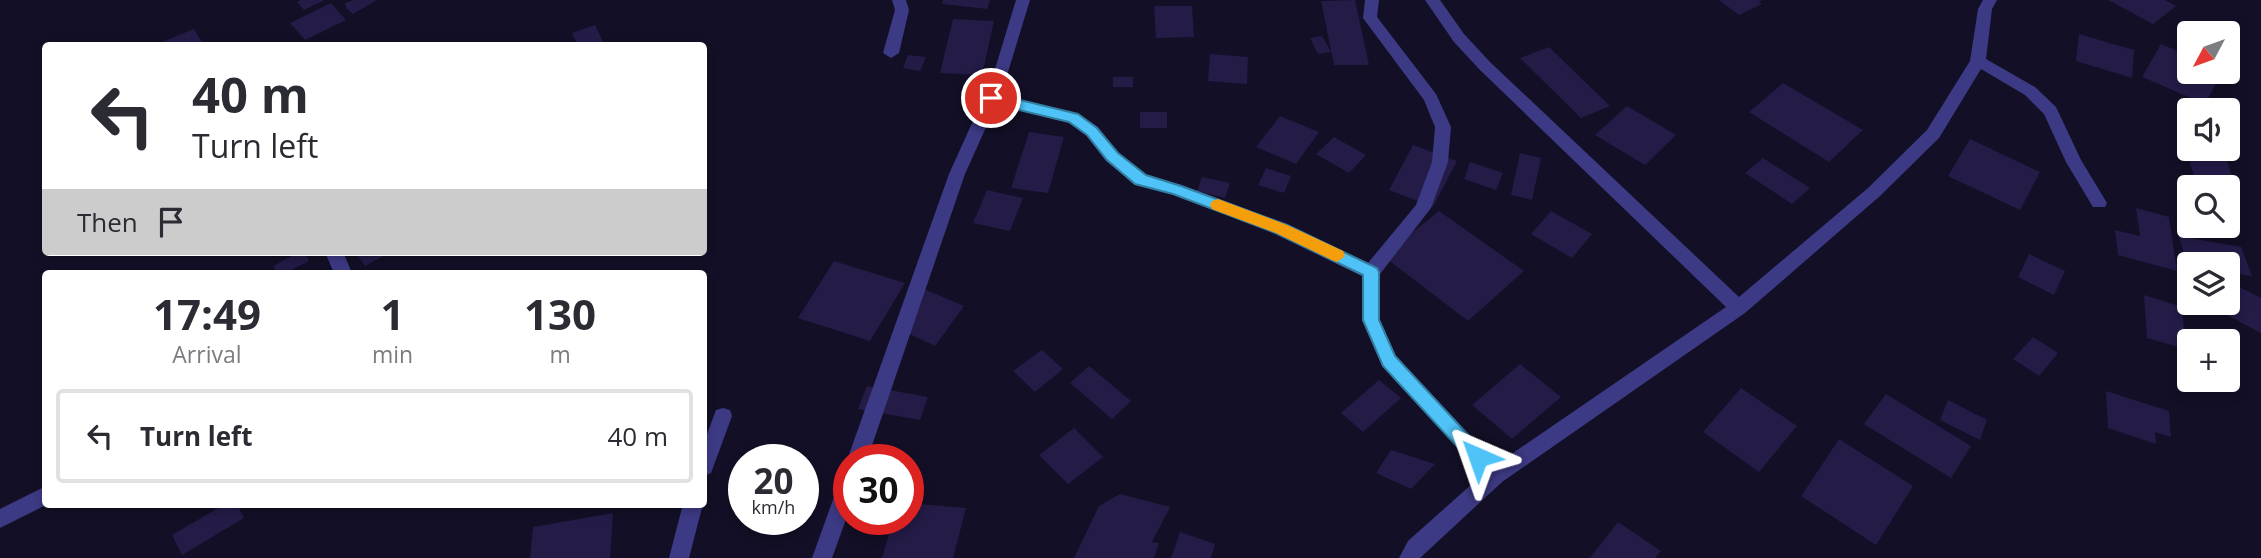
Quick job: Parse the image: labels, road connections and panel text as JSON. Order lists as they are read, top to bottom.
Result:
{
  "north": "bottom left",
  "page": {
    "map_buttons": "+",
    "turn": ["40 m", "Turn left"],
    "then": "Then",
    "eta": [
      "17:49",
      "Arrival",
      "1",
      "min",
      "130",
      "m"
    ],
    "list": [
      {
        "name": "Turn left",
        "value": "40 m"
      }
    ],
    "speed": "20 km/h",
    "limit": "30"
  }
}
